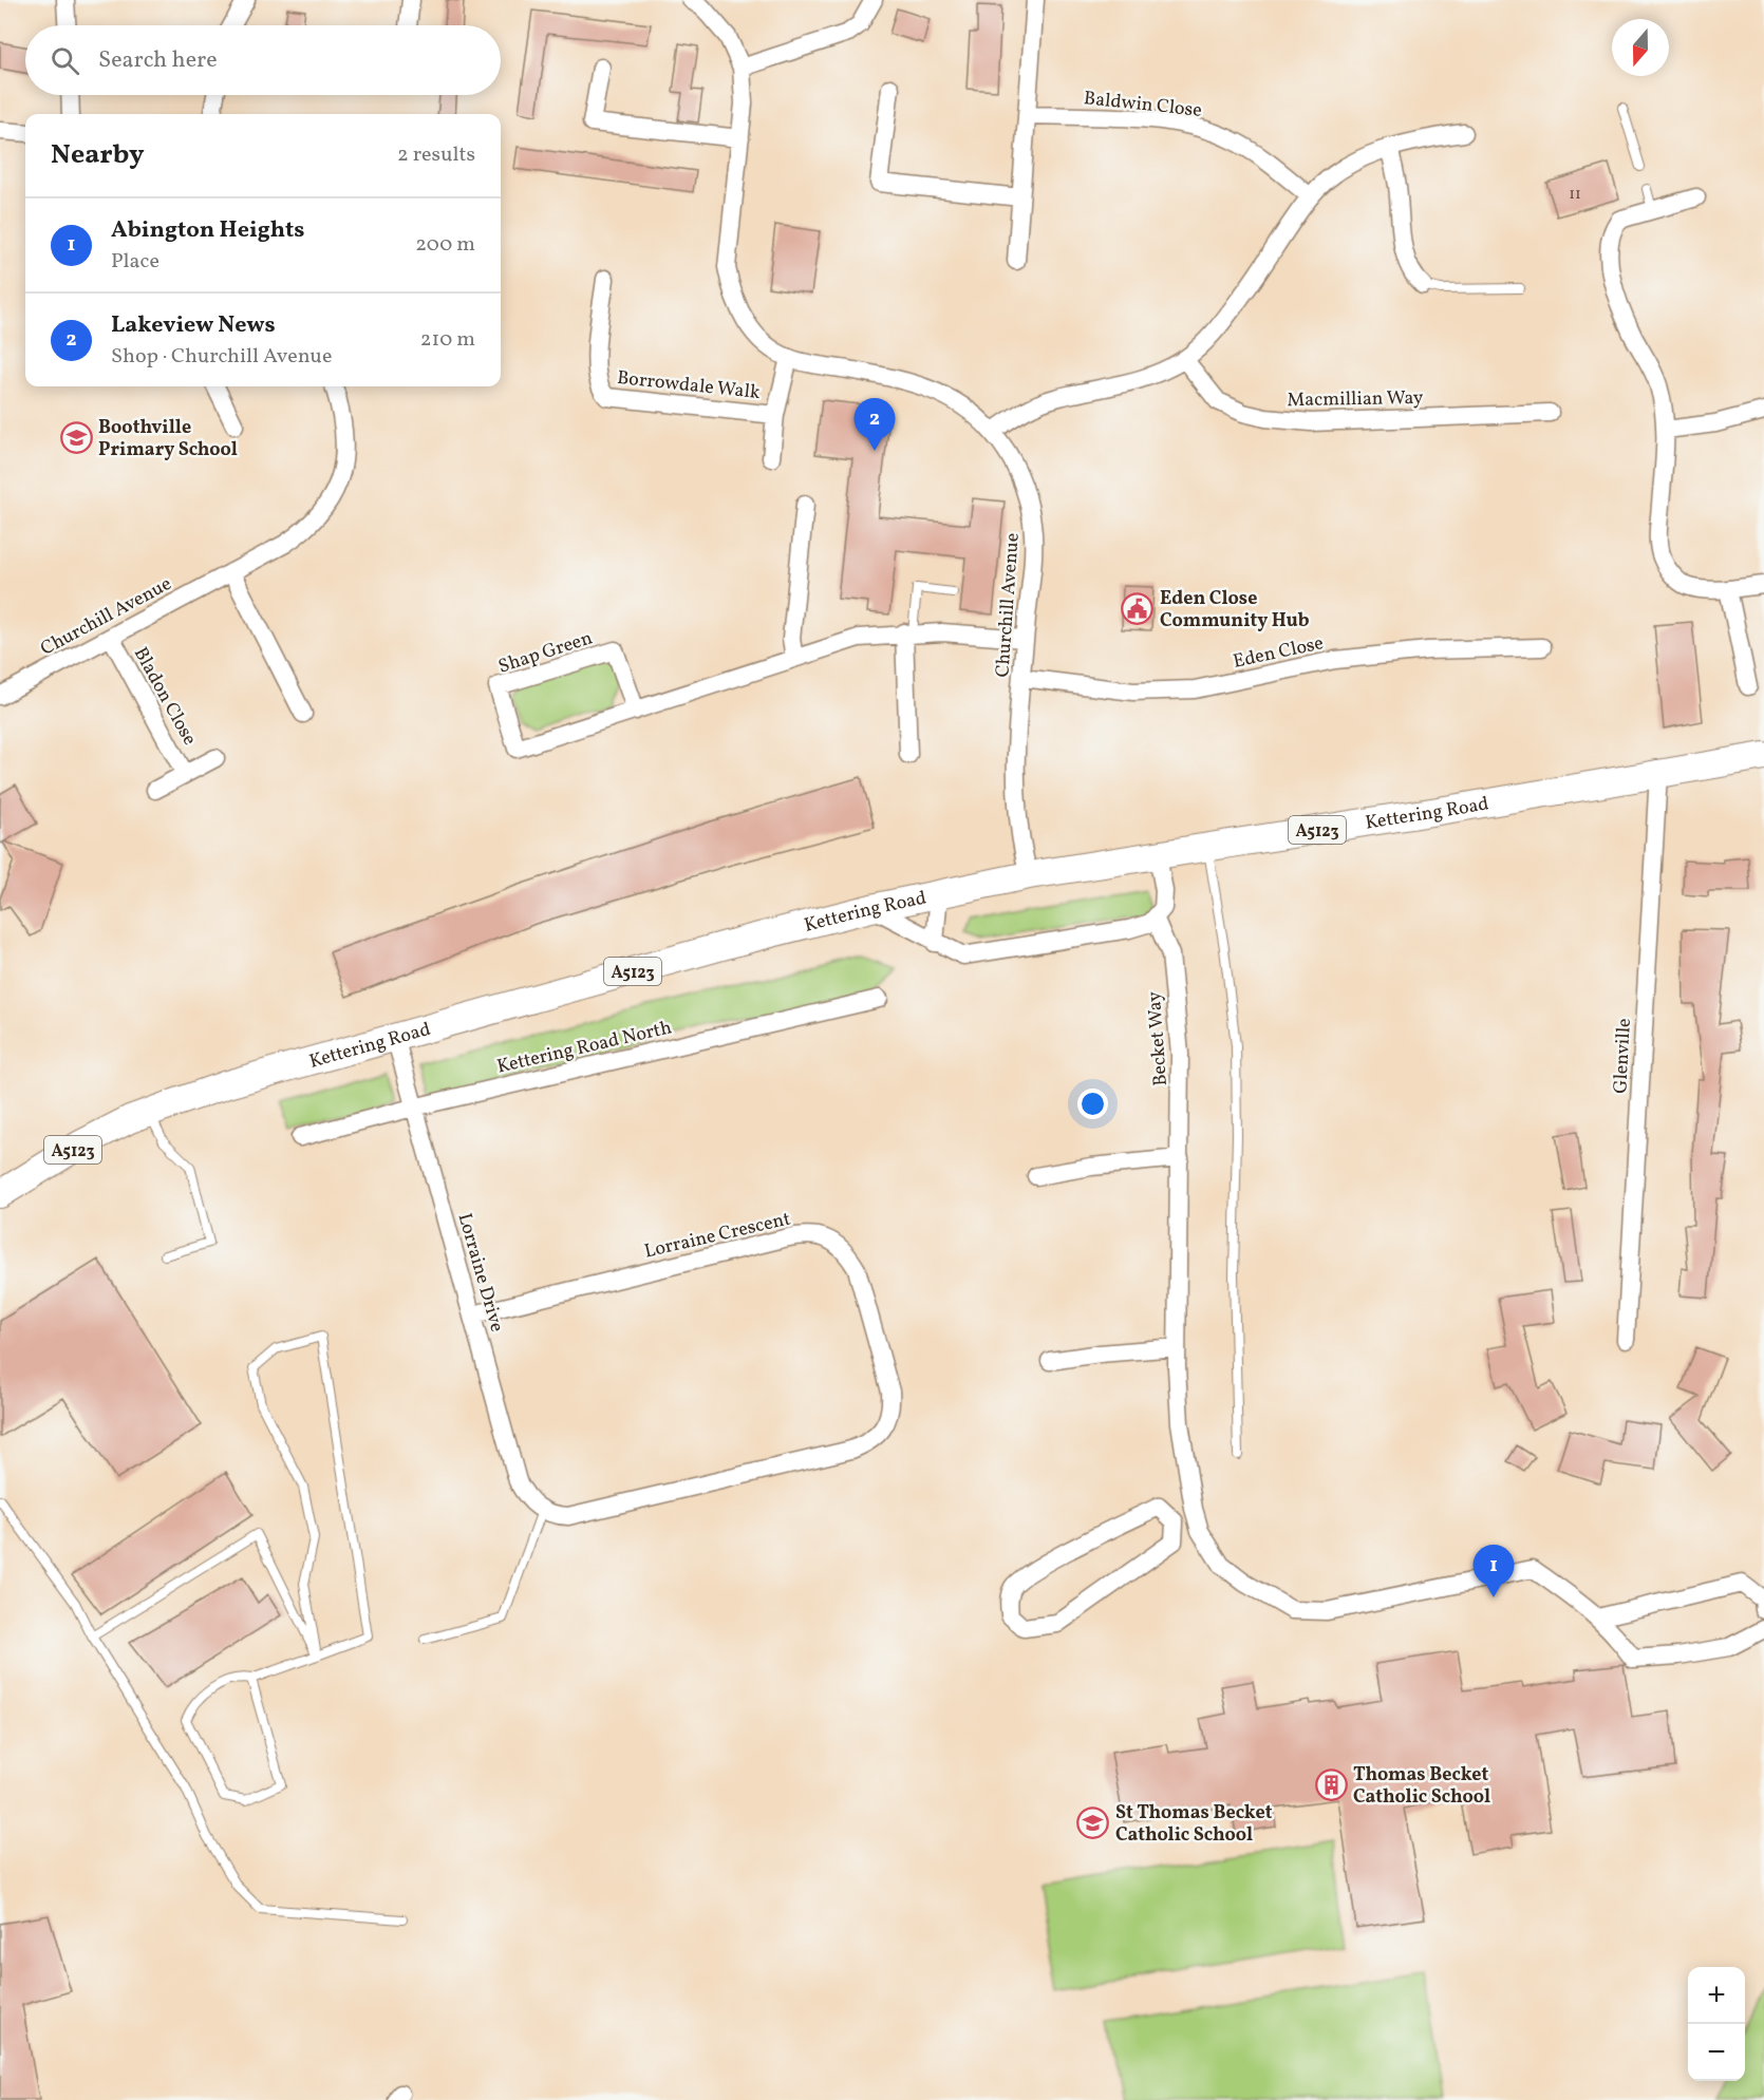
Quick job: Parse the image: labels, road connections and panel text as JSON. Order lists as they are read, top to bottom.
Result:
{
  "streets": {
    "main road": ["Kettering Road", "A5123"],
    "street": [
      "Baldwin Close",
      "Borrowdale Walk",
      "Macmillian Way",
      "Churchill Avenue",
      "Shap Green",
      "Eden Close",
      "Bladon Close",
      "Becket Way",
      "Kettering Road North",
      "Glenville",
      "Lorraine Crescent",
      "Lorraine Drive"
    ]
  },
  "crossings": [
    ["Borrowdale Walk", "Churchill Avenue"],
    ["Churchill Avenue", "Shap Green"],
    ["Churchill Avenue", "Eden Close"],
    ["Churchill Avenue", "Bladon Close"],
    ["Churchill Avenue", "Kettering Road"],
    ["Kettering Road", "Glenville"],
    ["Kettering Road", "Lorraine Drive"],
    ["Kettering Road North", "Lorraine Drive"],
    ["Lorraine Crescent", "Lorraine Drive"]
  ],
  "places": {
    "school or university": ["Boothville Primary School", "St Thomas Becket Catholic School"],
    "public building": ["Eden Close Community Hub"],
    "building": ["Thomas Becket Catholic School"]
  },
  "house_numbers": ["11"],
  "north": "bottom",
  "page": {
    "search": "Search here",
    "heading": ["Nearby", "2 results"],
    "list": [
      {
        "mark": "1",
        "name": "Abington Heights",
        "note": "Place",
        "value": "200 m"
      },
      {
        "mark": "2",
        "name": "Lakeview News",
        "note": "Shop · Churchill Avenue",
        "value": "210 m"
      }
    ],
    "pins": ["2", "1"],
    "map_buttons": ["+", "−"]
  }
}
